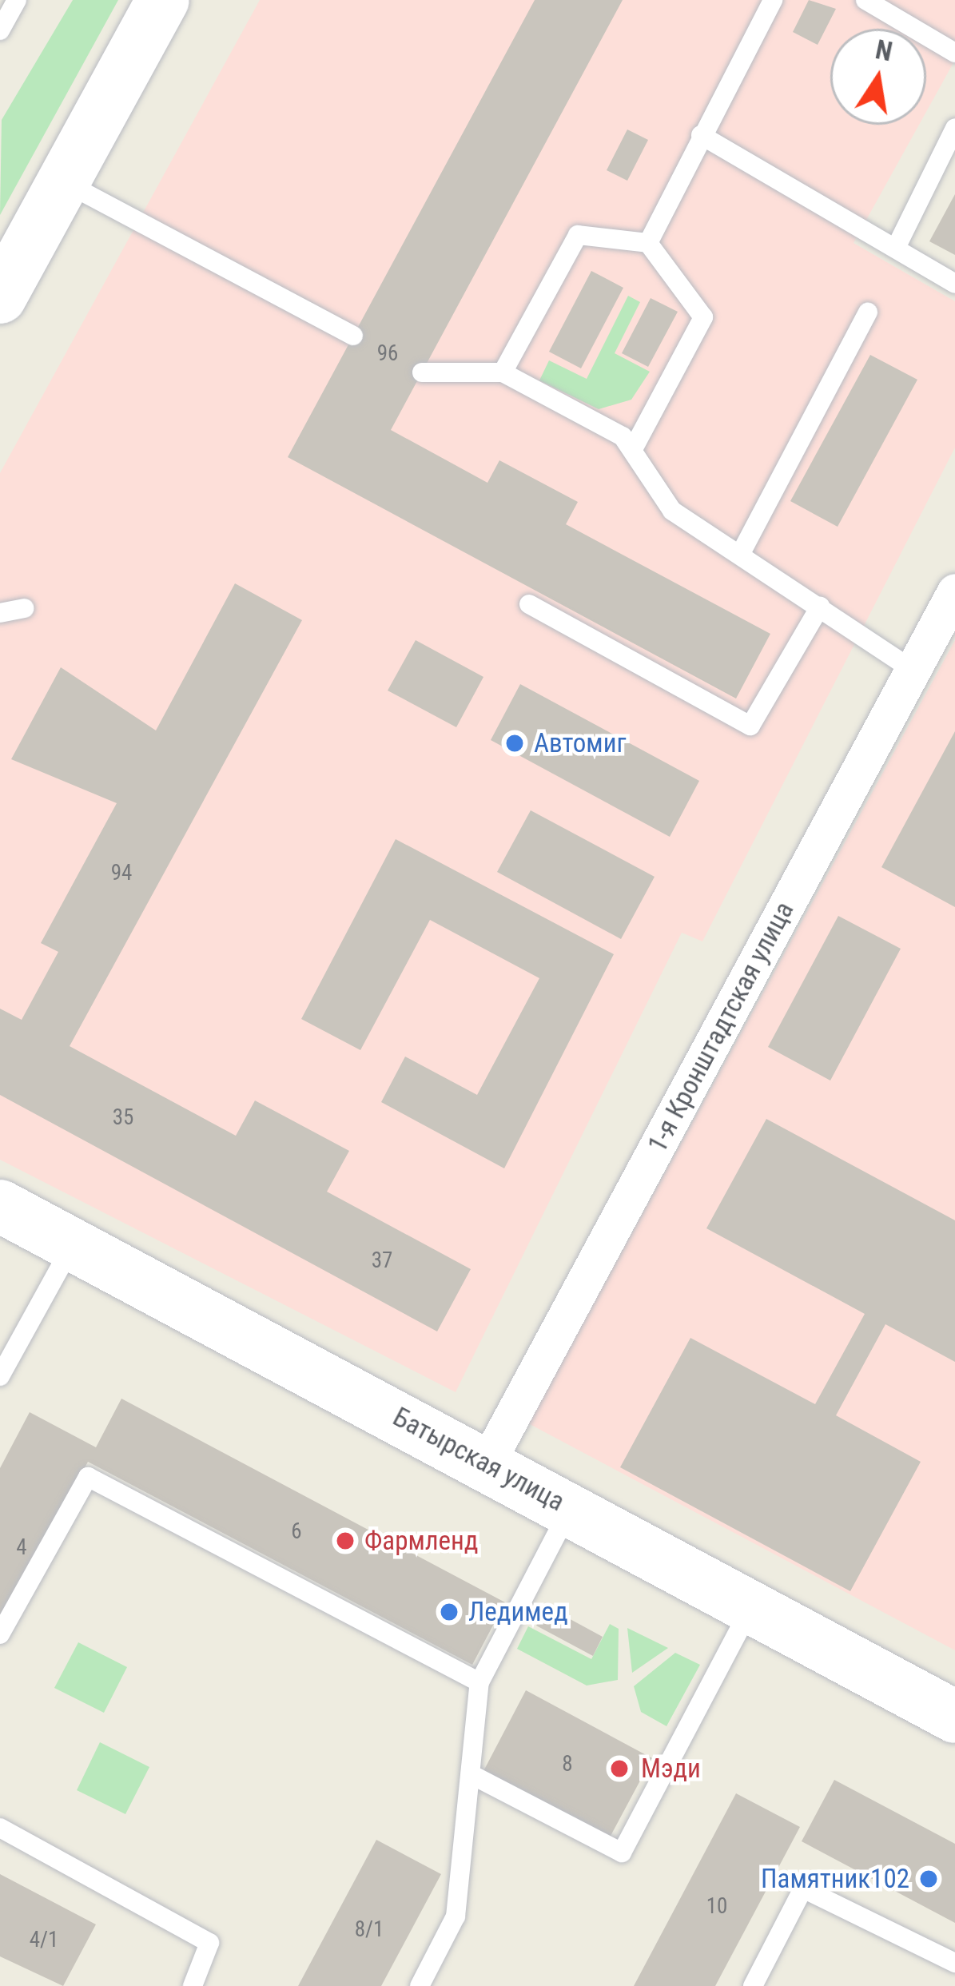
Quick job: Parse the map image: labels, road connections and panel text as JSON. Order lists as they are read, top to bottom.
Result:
{
  "streets": {
    "street": ["1-я Кронштадтская улица", "Батырская улица"]
  },
  "crossings": [
    ["1-я Кронштадтская улица", "Батырская улица"]
  ],
  "places": [
    "Автомиг",
    "Фармленд",
    "Ледимед",
    "Мэди",
    "Памятник102"
  ],
  "house_numbers": [
    "96",
    "94",
    "35",
    "37",
    "6",
    "4",
    "8",
    "10",
    "8/1",
    "4/1"
  ],
  "north": "top"
}
